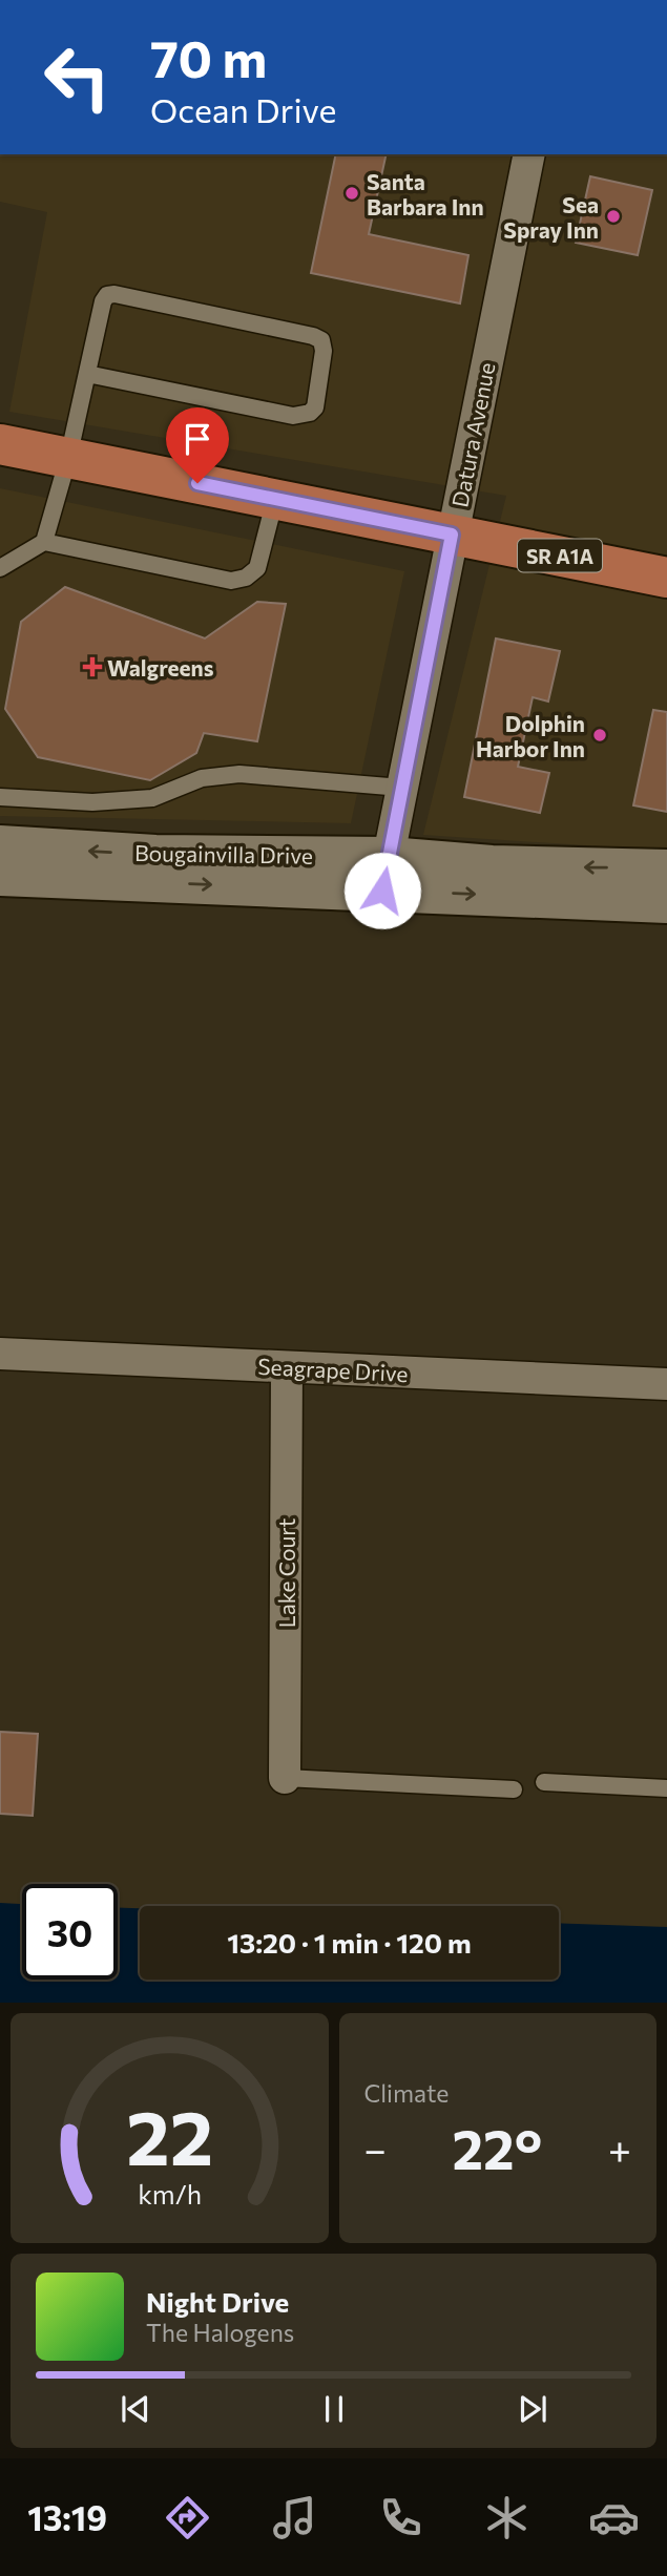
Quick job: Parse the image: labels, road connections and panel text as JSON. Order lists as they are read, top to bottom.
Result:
{
  "streets": {
    "main road": ["SR A1A"],
    "street": [
      "Datura Avenue",
      "Bougainvilla Drive",
      "Seagrape Drive",
      "Lake Court"
    ]
  },
  "crossings": [
    ["Datura Avenue", "SR A1A"],
    ["Datura Avenue", "Bougainvilla Drive"],
    ["Seagrape Drive", "Lake Court"]
  ],
  "places": {
    "other": ["Santa Barbara Inn", "Sea Spray Inn", "Dolphin Harbor Inn"],
    "health": ["Walgreens"]
  },
  "page": {
    "turn": ["70 m", "Ocean Drive"],
    "limit": "30",
    "trip": "13:20 · 1 min · 120 m",
    "tile": "Climate",
    "heat": ["−", "22°", "+"],
    "song": ["Night Drive", "The Halogens"],
    "tabs": "13:19",
    "gauge": ["22", "km/h"]
  }
}
